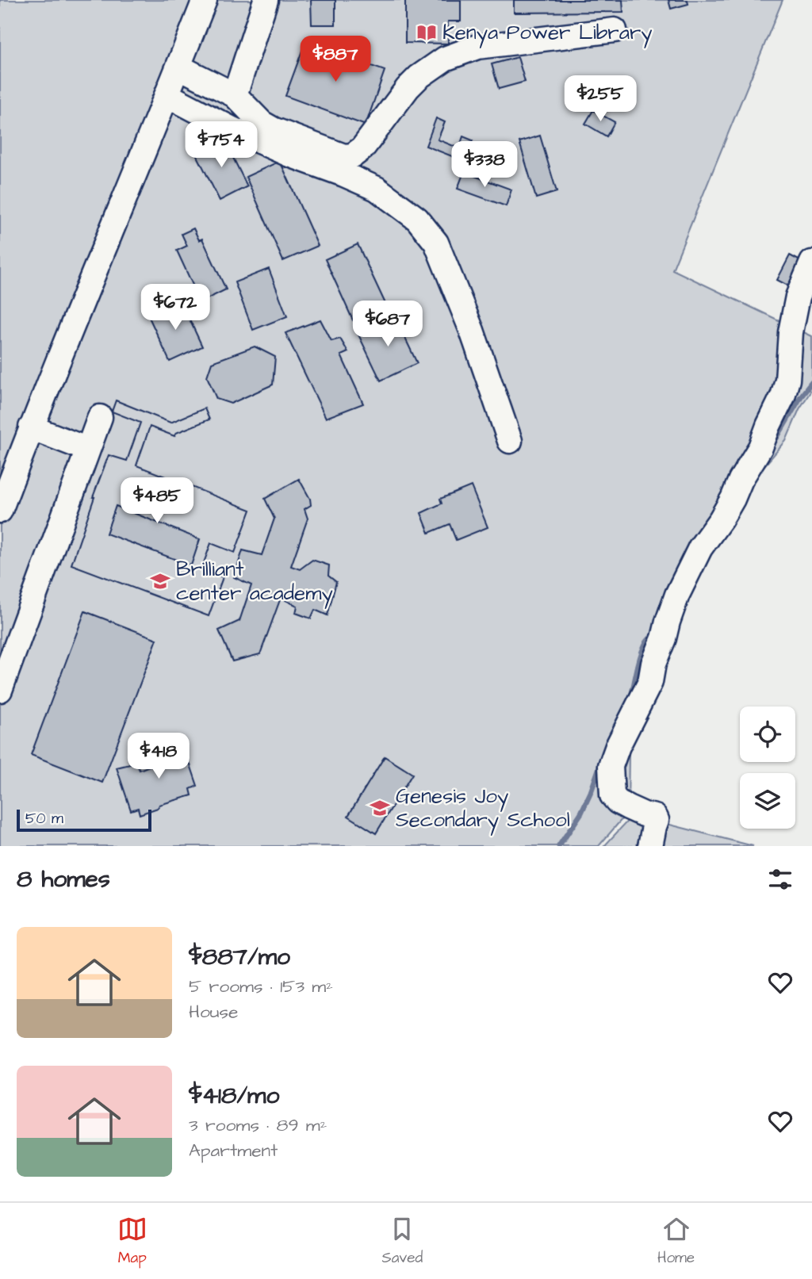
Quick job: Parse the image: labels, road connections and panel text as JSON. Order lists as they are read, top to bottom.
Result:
{
  "places": {
    "library": ["Kenya Power Library"],
    "school or university": ["Brilliant center academy", "Genesis Joy Secondary School"]
  },
  "scale_bar": "50 m",
  "page": {
    "price": [
      "$887",
      "$255",
      "$754",
      "$338",
      "$672",
      "$687",
      "$485",
      "$418"
    ],
    "scale": "50 m",
    "heading": "8 homes",
    "list": [
      {
        "name": "$887/mo",
        "note": "5 rooms · 153 m² · House"
      },
      {
        "name": "$418/mo",
        "note": "3 rooms · 89 m² · Apartment"
      }
    ],
    "tabs": ["Map", "Saved", "Home"]
  }
}
